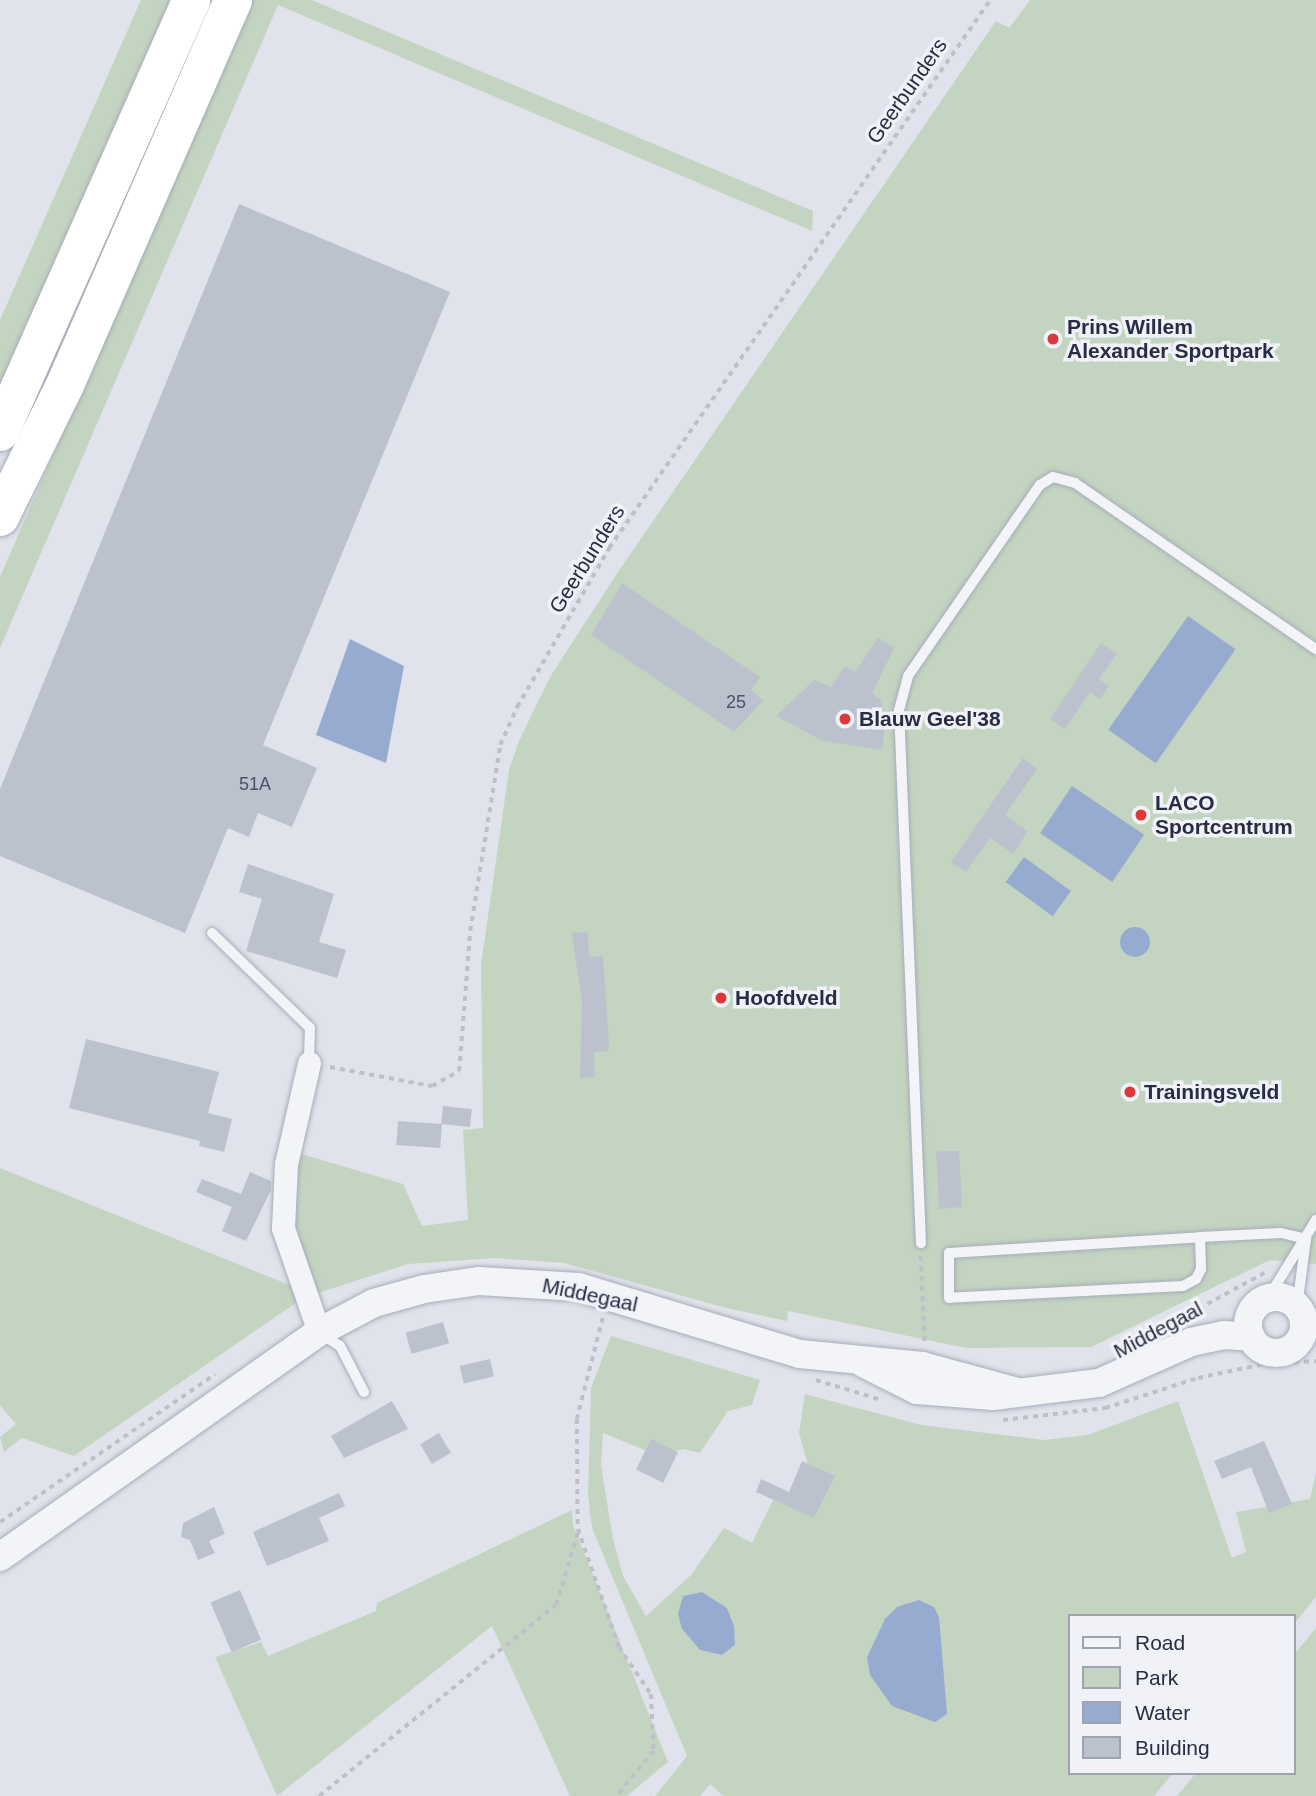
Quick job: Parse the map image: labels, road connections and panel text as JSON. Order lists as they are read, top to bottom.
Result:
{
  "streets": {
    "street": ["Middegaal"],
    "path": ["Geerbunders"]
  },
  "places": [
    "Prins Willem Alexander Sportpark",
    "Blauw Geel'38",
    "LACO Sportcentrum",
    "Hoofdveld",
    "Trainingsveld"
  ],
  "house_numbers": ["25", "51A"],
  "legend": [
    "Road",
    "Park",
    "Water",
    "Building"
  ]
}
